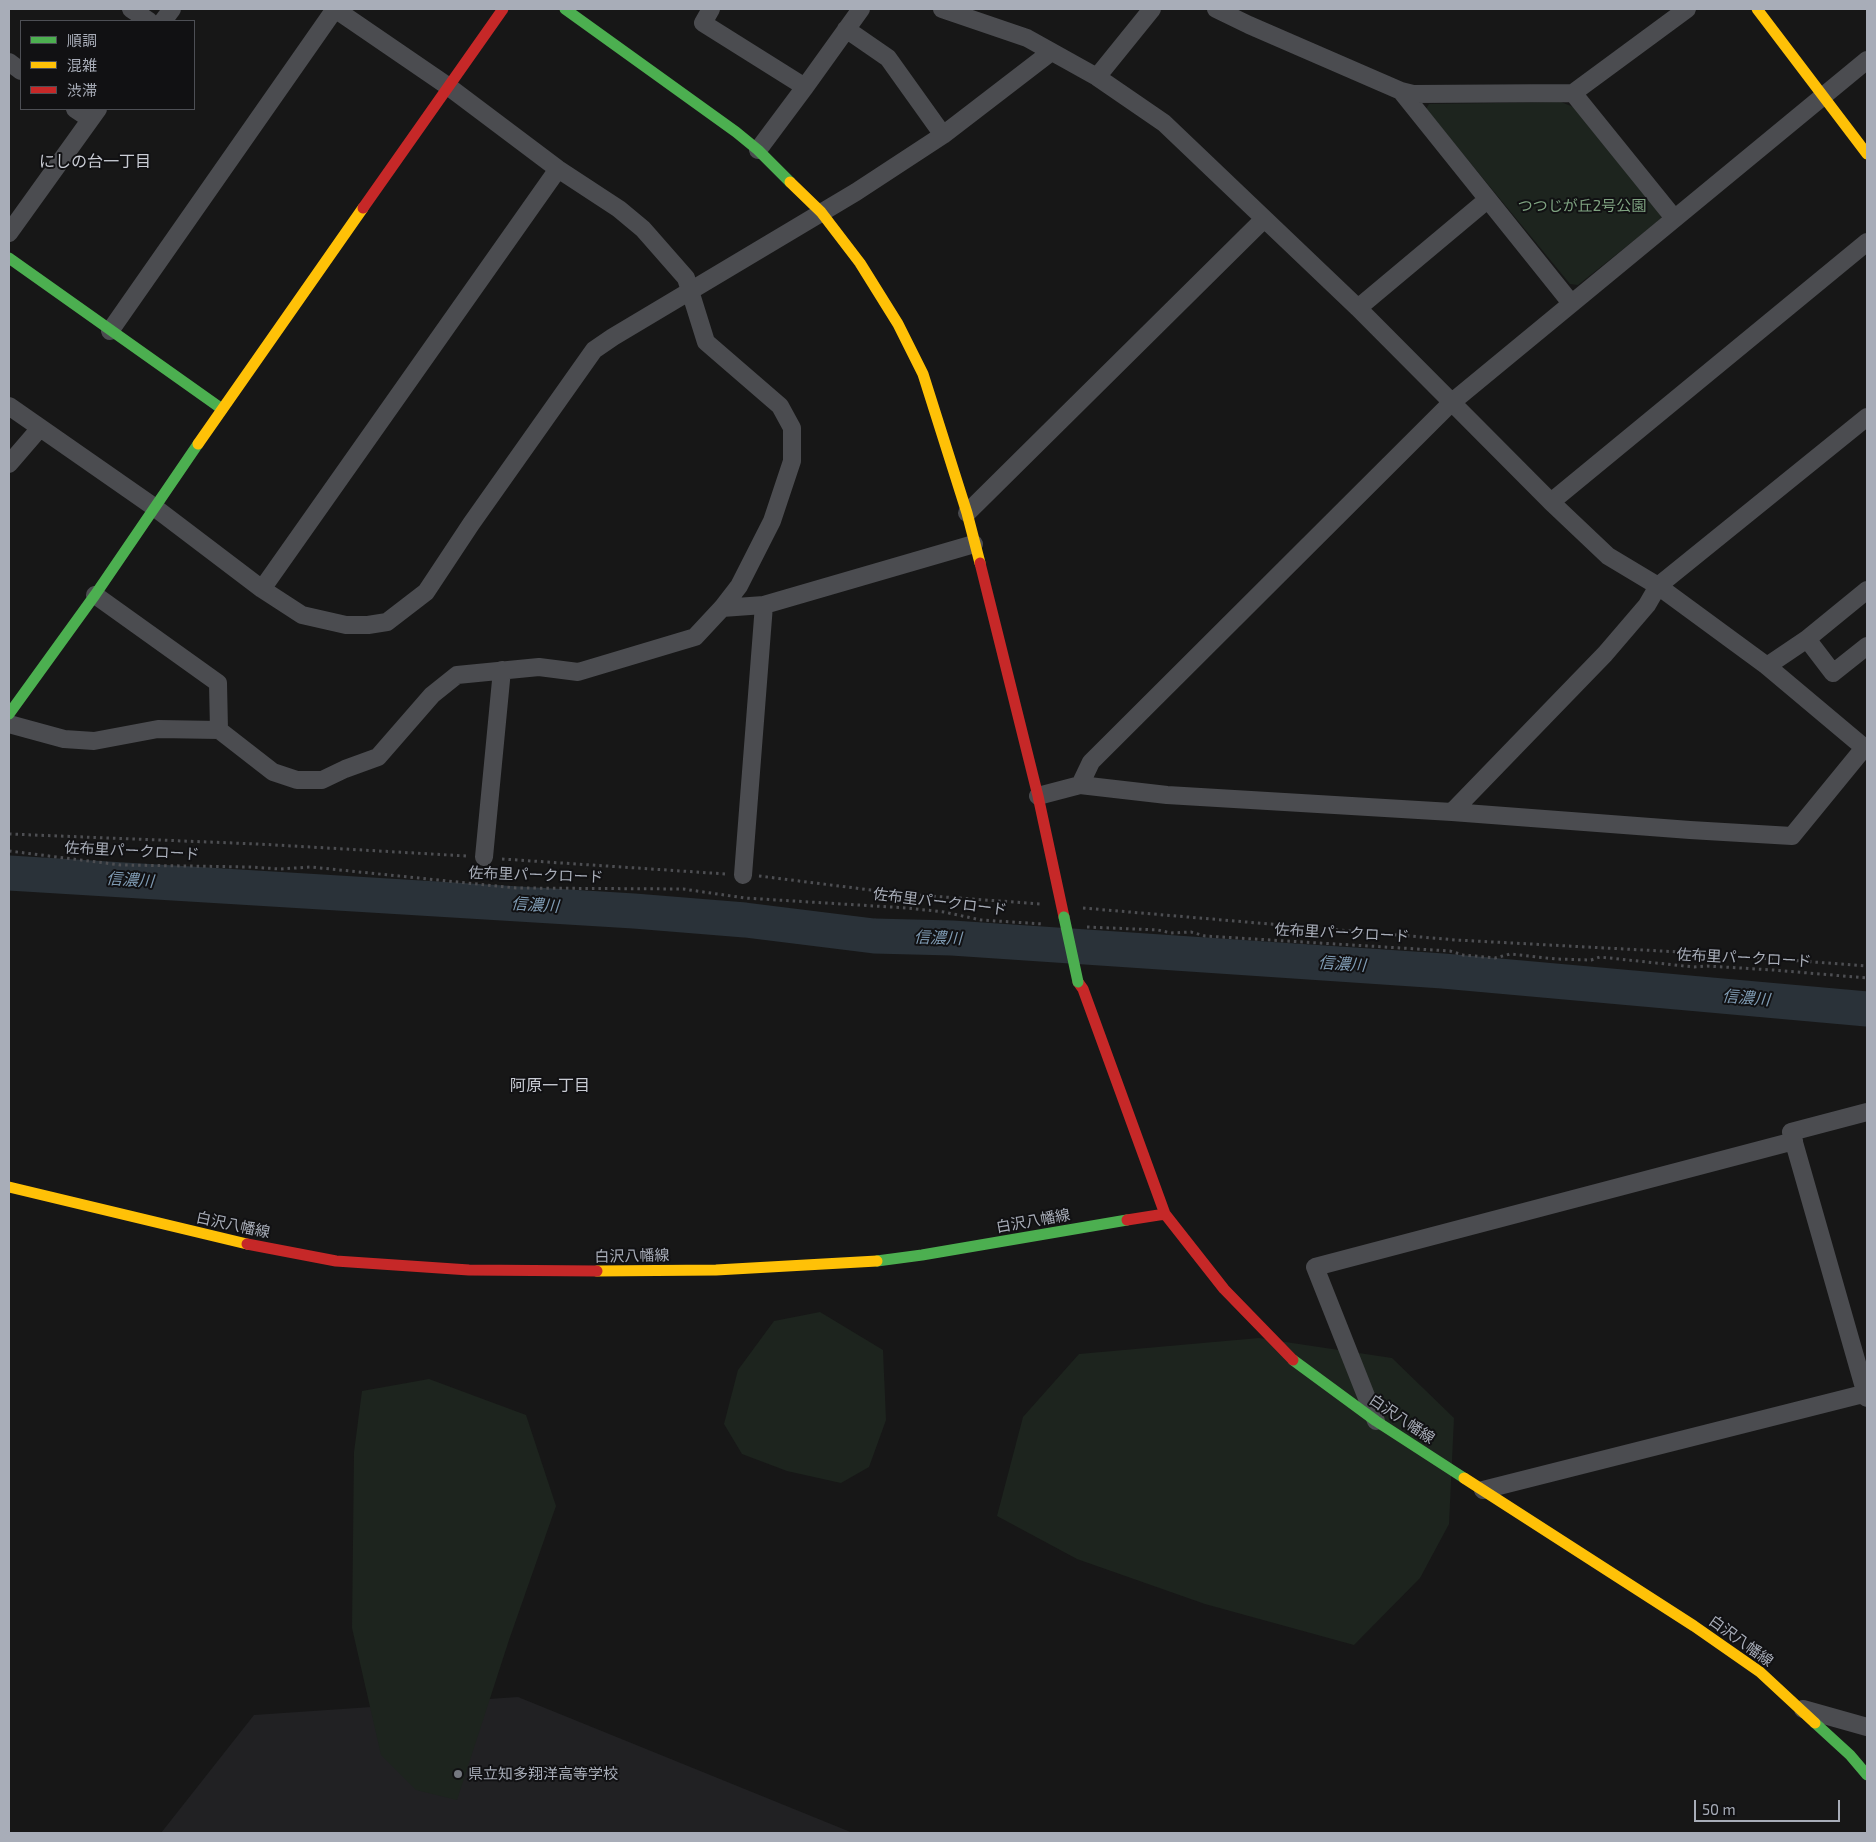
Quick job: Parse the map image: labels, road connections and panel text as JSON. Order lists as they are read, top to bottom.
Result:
{
  "streets": {
    "street": ["白沢八幡線"],
    "path": ["佐布里パークロード"]
  },
  "districts": ["にしの台一丁目", "阿原一丁目"],
  "water": ["信濃川"],
  "parks": ["つつじが丘2号公園"],
  "places": ["県立知多翔洋高等学校"],
  "legend": ["順調", "混雑", "渋滞"],
  "scale_bar": "50 m"
}
